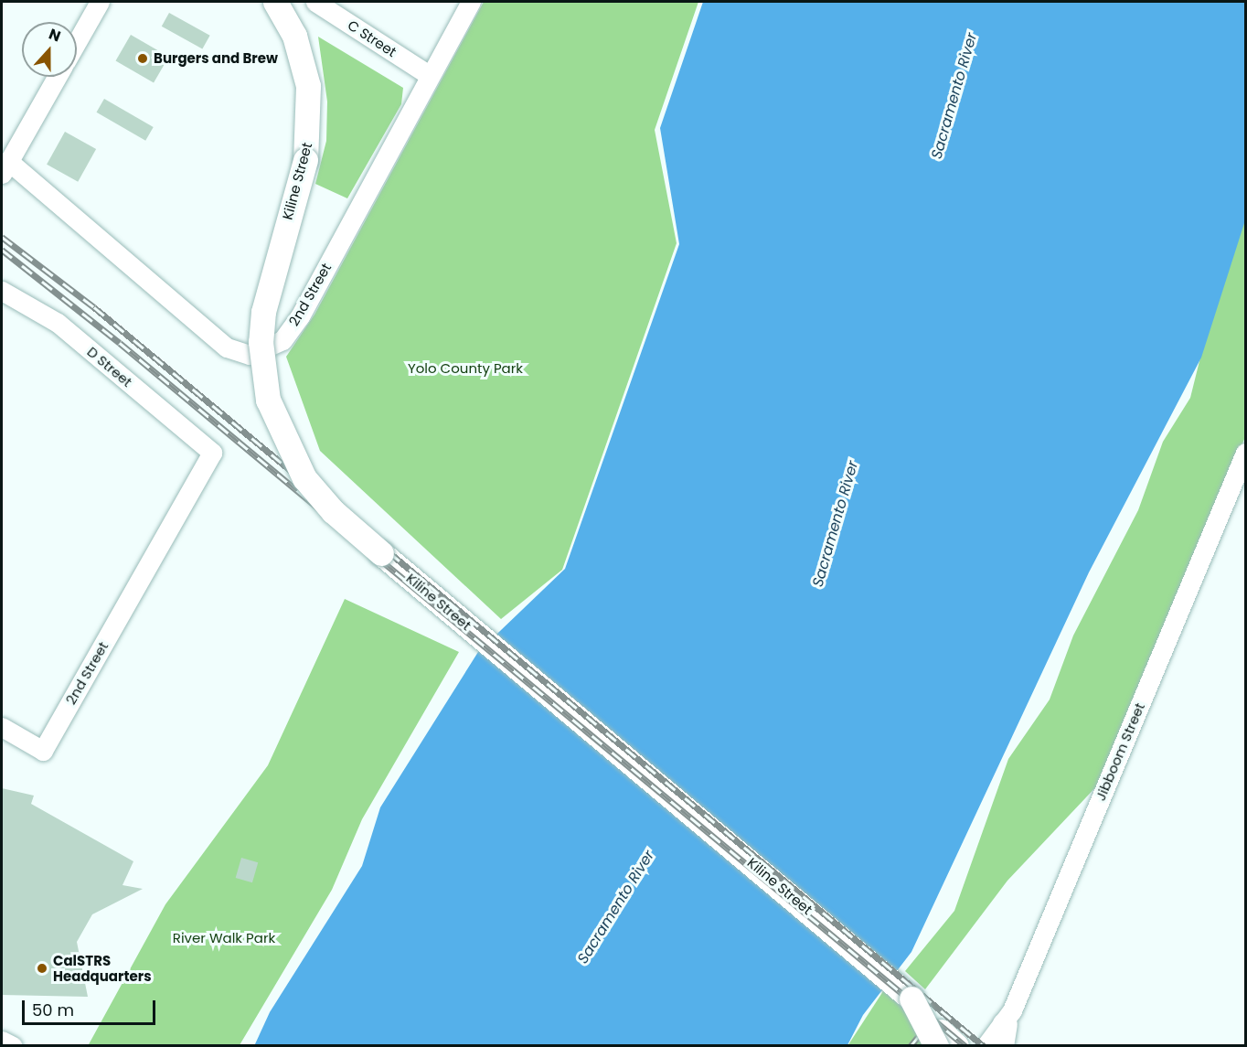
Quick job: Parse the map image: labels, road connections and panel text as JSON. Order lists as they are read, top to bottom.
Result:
{
  "streets": {
    "main road": ["Kiline Street"],
    "street": [
      "C Street",
      "2nd Street",
      "D Street",
      "Jibboom Street"
    ]
  },
  "crossings": [
    ["C Street", "2nd Street"],
    ["2nd Street", "D Street"]
  ],
  "water": ["Sacramento River"],
  "parks": ["Yolo County Park", "River Walk Park"],
  "places": ["Burgers and Brew", "CalSTRS Headquarters"],
  "scale_bar": "50 m",
  "north": "top"
}
